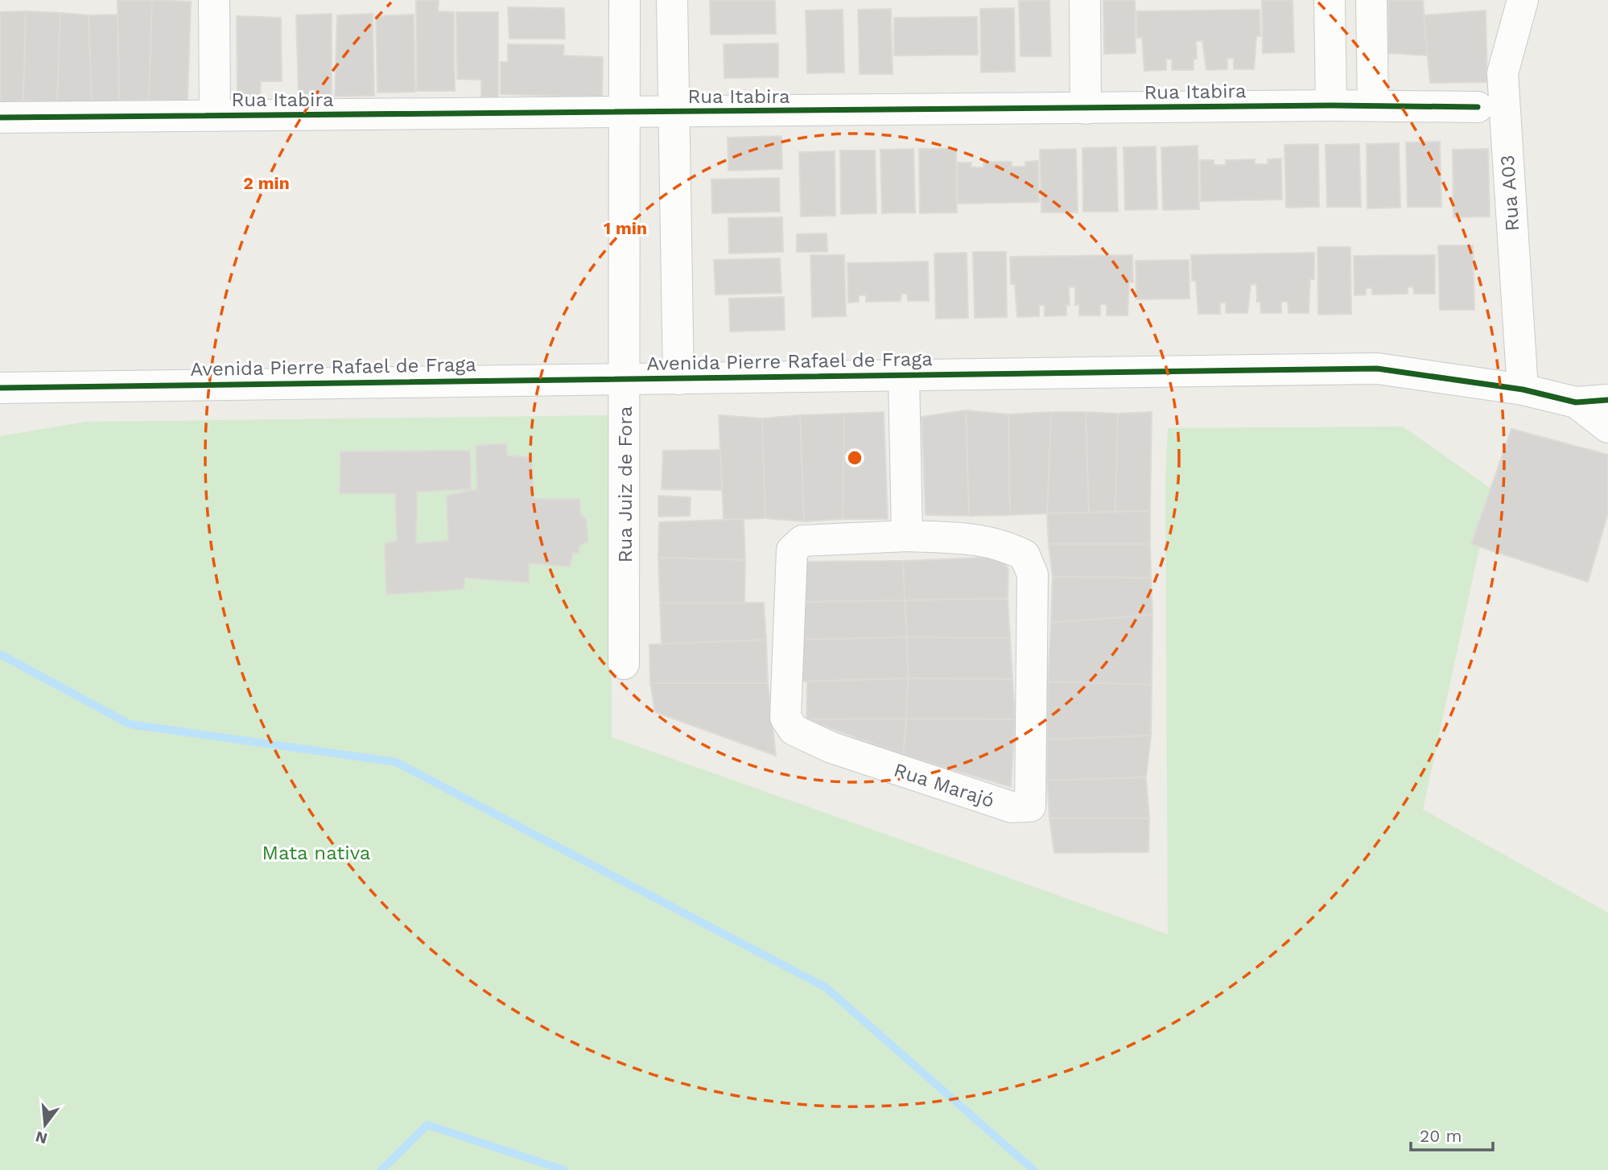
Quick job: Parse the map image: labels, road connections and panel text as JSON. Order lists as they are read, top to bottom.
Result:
{
  "streets": {
    "street": [
      "Rua Itabira",
      "Rua A03",
      "Avenida Pierre Rafael de Fraga",
      "Rua Juiz de Fora",
      "Rua Marajó"
    ]
  },
  "crossings": [
    ["Rua Itabira", "Rua Juiz de Fora"],
    ["Rua A03", "Avenida Pierre Rafael de Fraga"],
    ["Avenida Pierre Rafael de Fraga", "Rua Juiz de Fora"]
  ],
  "parks": ["Mata nativa"],
  "scale_bar": "20 m",
  "north": "bottom",
  "rings": ["2 min", "1 min"]
}
